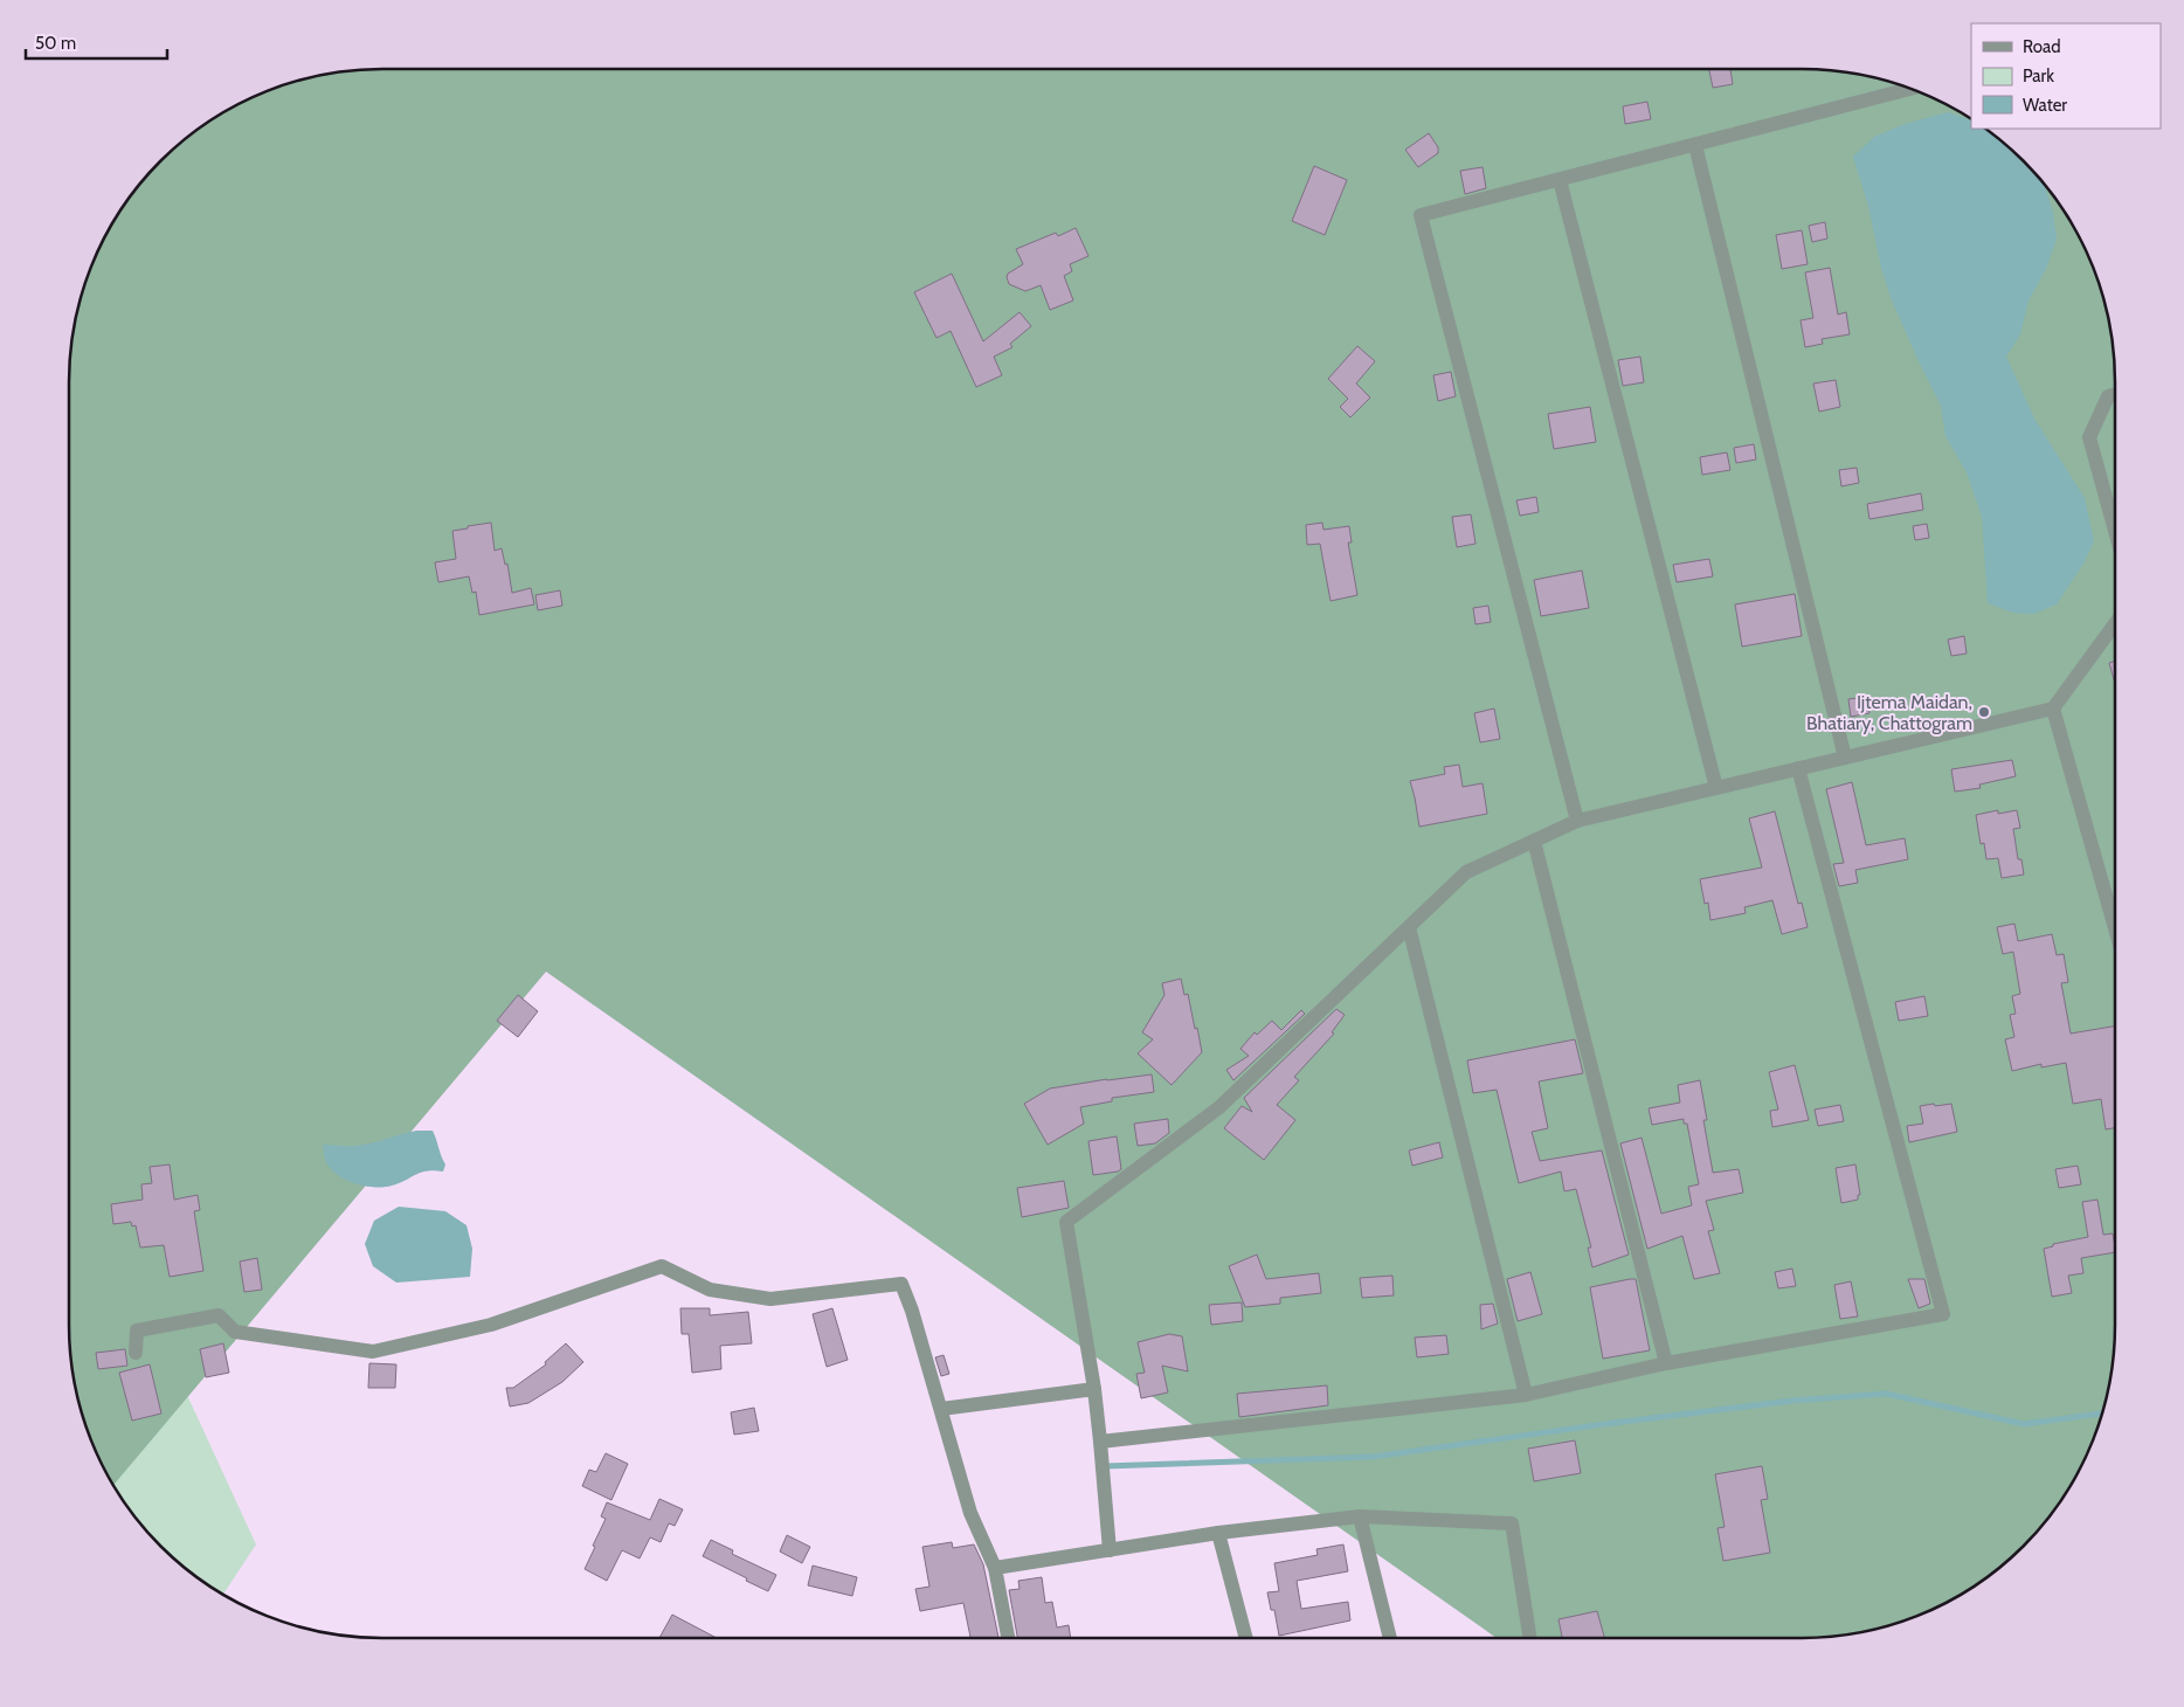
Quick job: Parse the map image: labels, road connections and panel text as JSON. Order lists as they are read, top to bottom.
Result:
{
  "places": ["Ijtema Maidan, Bhatiary, Chattogram"],
  "legend": ["Road", "Park", "Water"],
  "scale_bar": "50 m"
}
